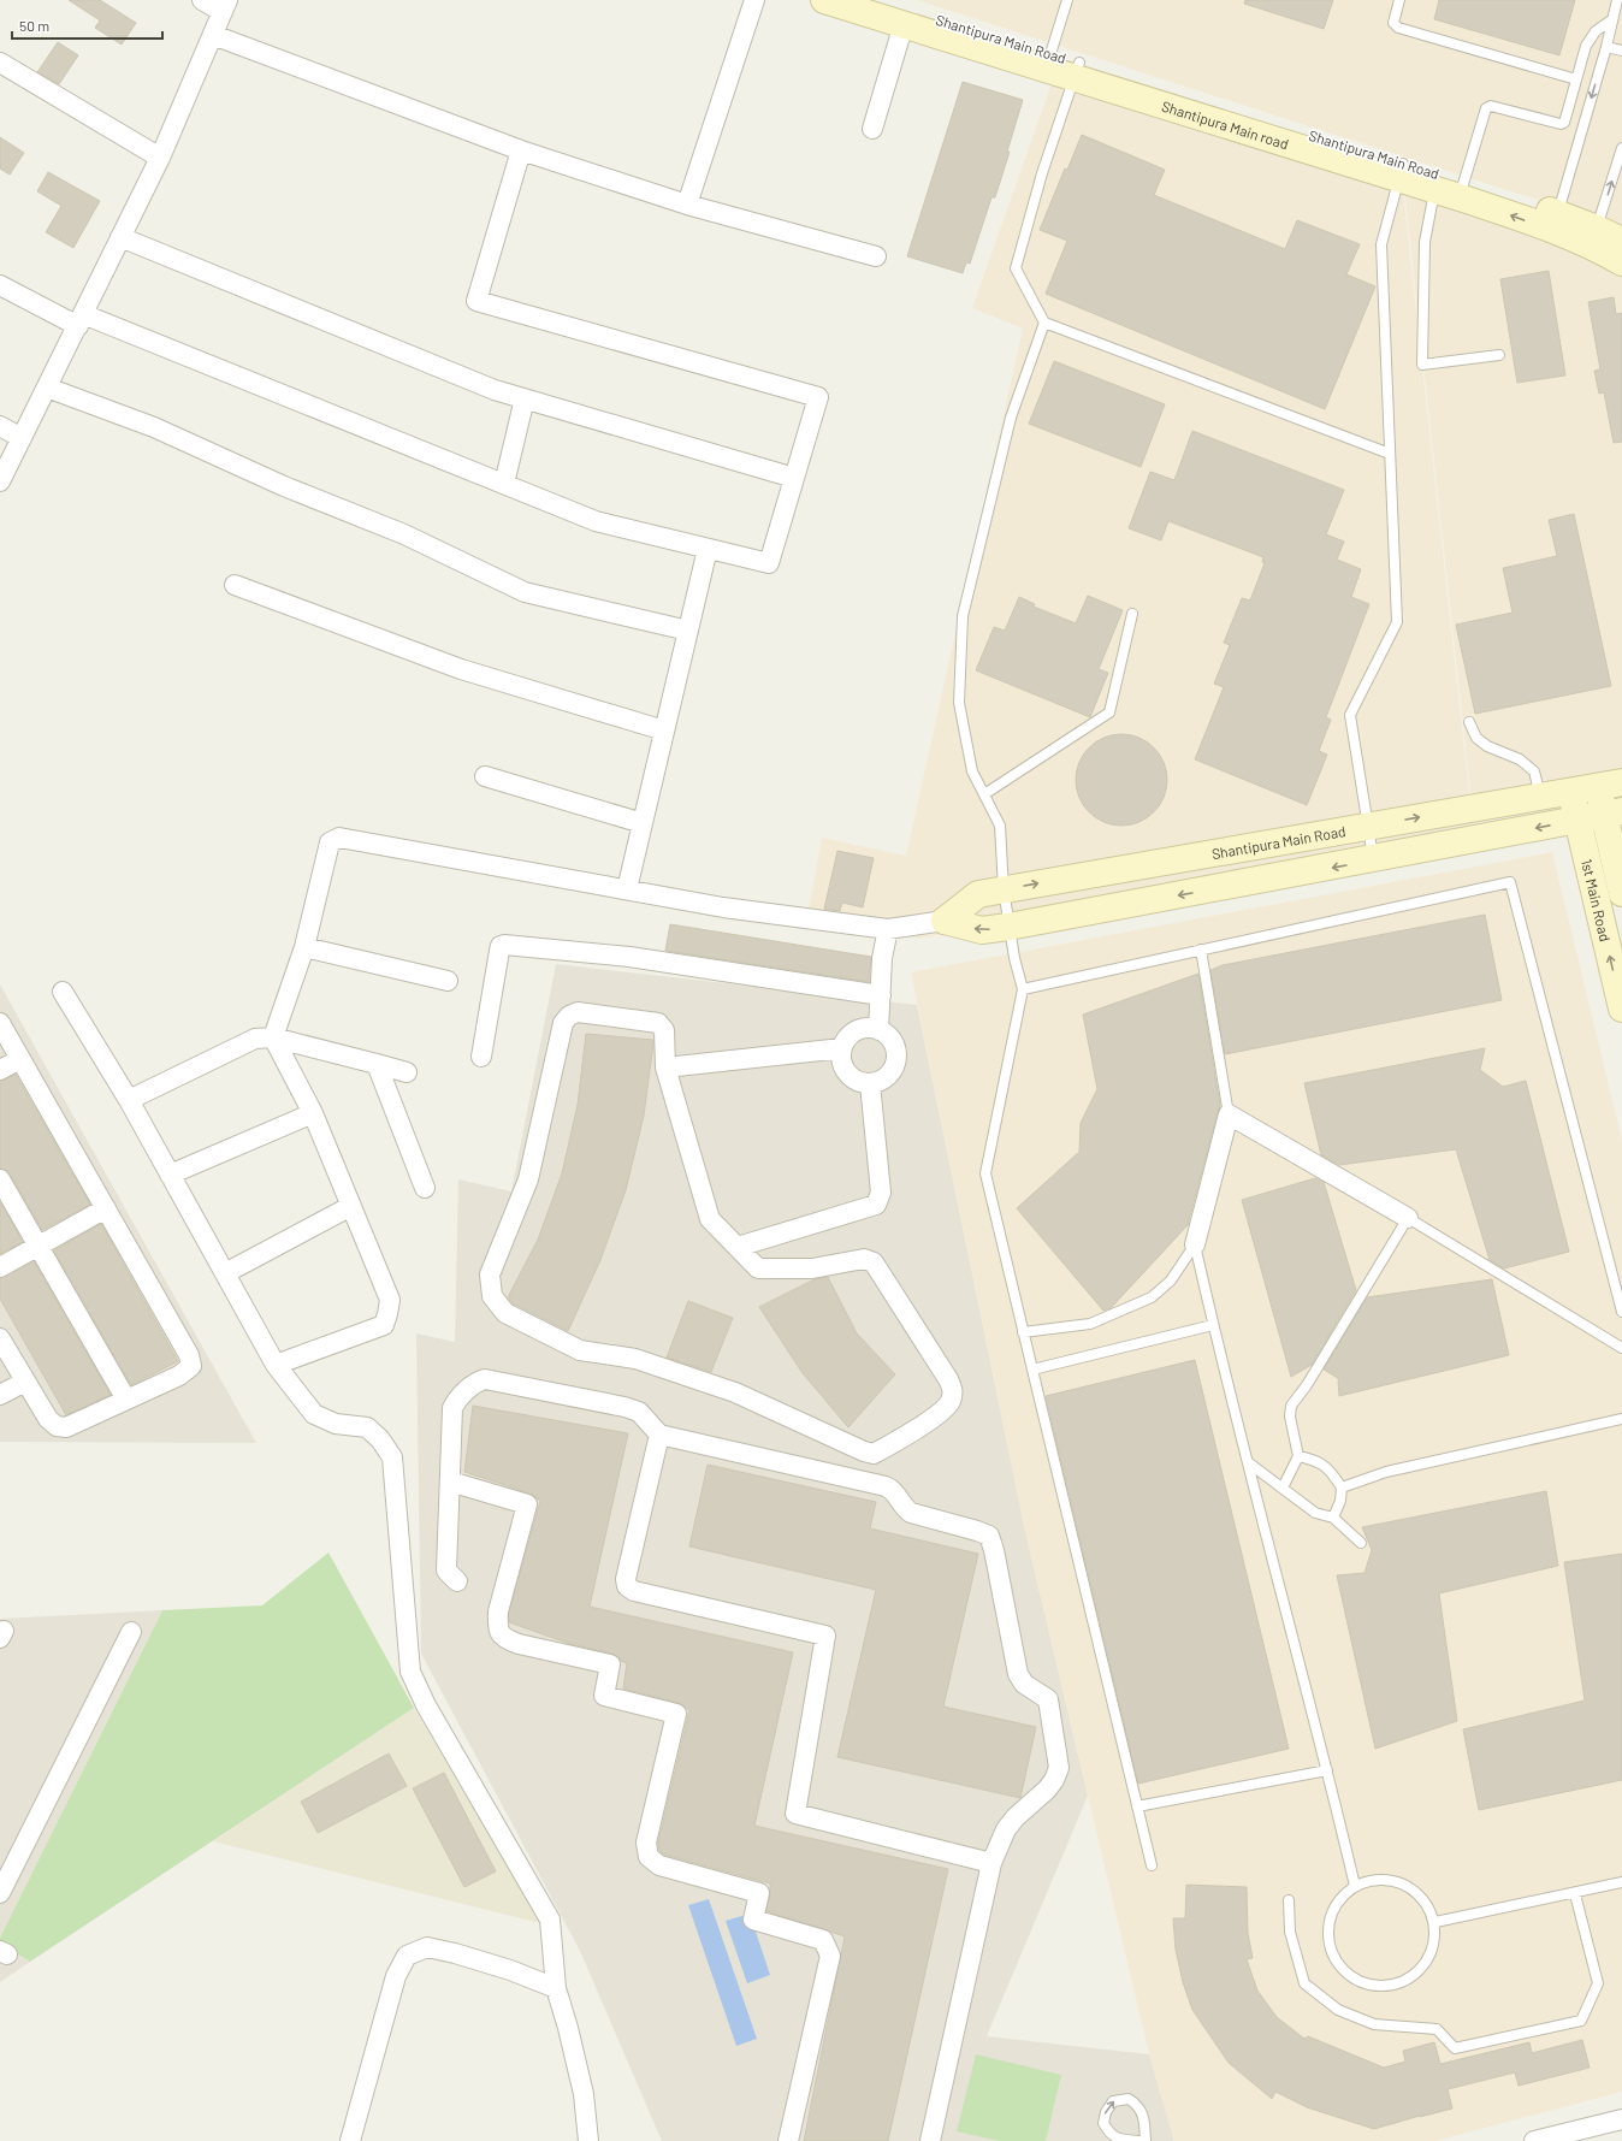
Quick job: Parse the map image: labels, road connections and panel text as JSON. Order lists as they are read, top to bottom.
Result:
{
  "streets": {
    "street": ["Shantipura Main Road", "Shantipura Main road", "1st Main Road"]
  },
  "crossings": [
    ["Shantipura Main Road", "Shantipura Main road"],
    ["Shantipura Main Road", "1st Main Road"]
  ],
  "scale_bar": "50 m"
}
